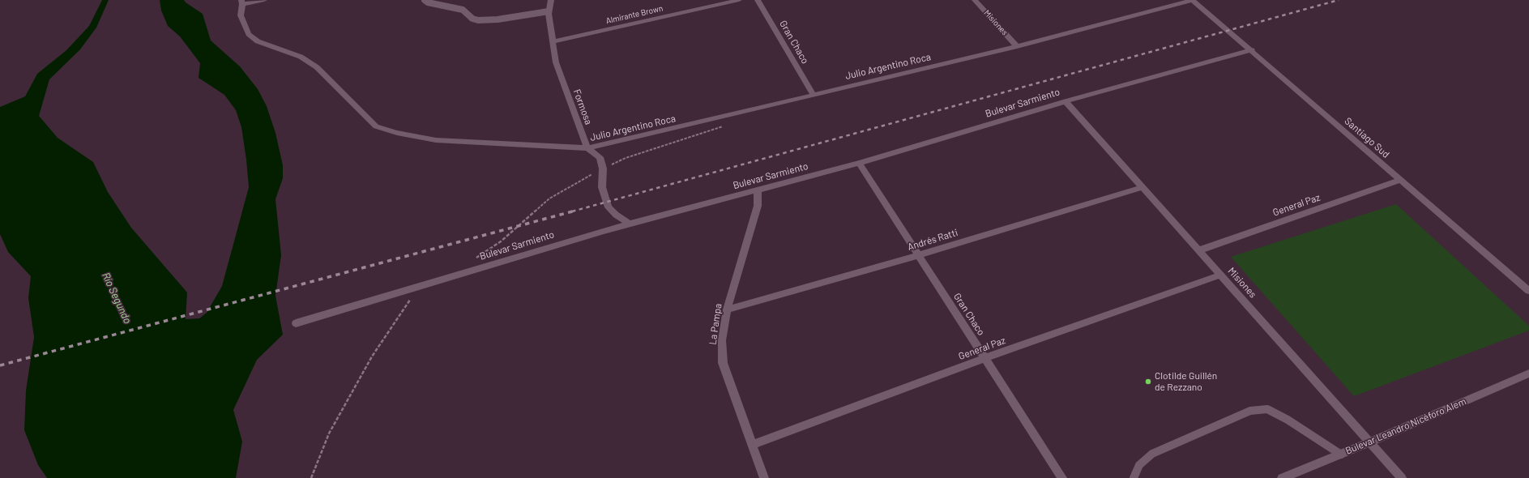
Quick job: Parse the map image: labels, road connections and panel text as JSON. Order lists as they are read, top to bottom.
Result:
{
  "streets": {
    "street": [
      "Almirante Brown",
      "Misiones",
      "Gran Chaco",
      "Julio Argentino Roca",
      "Bulevar Sarmiento",
      "Formosa",
      "Santiago Sud",
      "General Paz",
      "Andrés Ratti",
      "La Pampa",
      "Bulevar Leandro Nicéforo Alem"
    ]
  },
  "crossings": [
    ["Almirante Brown", "Formosa"],
    ["Misiones", "Julio Argentino Roca"],
    ["Misiones", "Bulevar Sarmiento"],
    ["Misiones", "General Paz"],
    ["Misiones", "Andrés Ratti"],
    ["Misiones", "Bulevar Leandro Nicéforo Alem"],
    ["Gran Chaco", "Julio Argentino Roca"],
    ["Gran Chaco", "Bulevar Sarmiento"],
    ["Gran Chaco", "General Paz"],
    ["Gran Chaco", "Andrés Ratti"],
    ["Julio Argentino Roca", "Formosa"],
    ["Julio Argentino Roca", "Santiago Sud"],
    ["Bulevar Sarmiento", "Formosa"],
    ["Bulevar Sarmiento", "Santiago Sud"],
    ["Bulevar Sarmiento", "La Pampa"],
    ["Santiago Sud", "General Paz"],
    ["General Paz", "La Pampa"],
    ["Andrés Ratti", "La Pampa"]
  ],
  "water": ["Río Segundo"],
  "places": ["Clotilde Guillén de Rezzano"]
}
